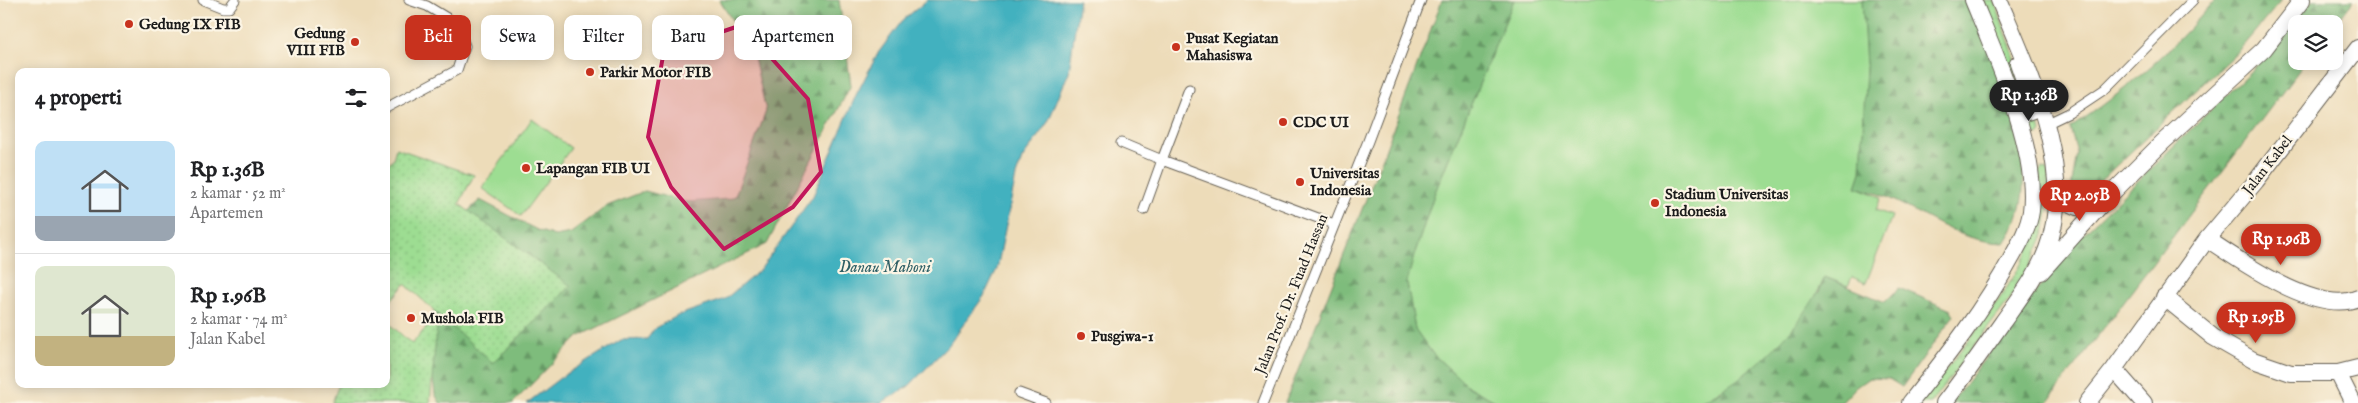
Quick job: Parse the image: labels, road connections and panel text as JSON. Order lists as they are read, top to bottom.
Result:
{
  "streets": {
    "street": ["Jalan Kabel"],
    "lane": ["Jalan Prof. Dr. Fuad Hassan"]
  },
  "water": ["Danau Mahoni"],
  "places": [
    "Gedung IX FIB",
    "Gedung VIII FIB",
    "Pusat Kegiatan Mahasiswa",
    "Parkir Motor FIB",
    "CDC UI",
    "Lapangan FIB UI",
    "Universitas Indonesia",
    "Stadium Universitas Indonesia",
    "Mushola FIB",
    "Pusgiwa-1"
  ],
  "page": {
    "chip": [
      "Beli",
      "Sewa",
      "Filter",
      "Baru",
      "Apartemen"
    ],
    "heading": "4 properti",
    "price": [
      "Rp 1.36B",
      "Rp 2.05B",
      "Rp 1.96B",
      "Rp 1.95B"
    ],
    "list": [
      {
        "name": "Rp 1.36B",
        "note": "2 kamar · 52 m² · Apartemen"
      },
      {
        "name": "Rp 1.96B",
        "note": "2 kamar · 74 m² · Jalan Kabel"
      }
    ]
  }
}
